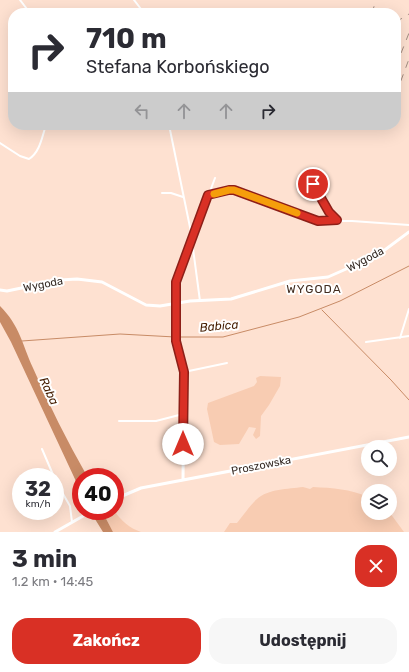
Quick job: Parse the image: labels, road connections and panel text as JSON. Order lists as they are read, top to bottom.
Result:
{
  "streets": {
    "street": ["Wygoda", "Proszowska"]
  },
  "districts": ["WYGODA"],
  "water": ["Babica", "Raba"],
  "page": {
    "turn": ["710 m", "Stefana Korbońskiego"],
    "speed": "32 km/h",
    "limit": "40",
    "heading": ["3 min", "1.2 km · 14:45"],
    "buttons": ["Zakończ", "Udostępnij"]
  }
}
